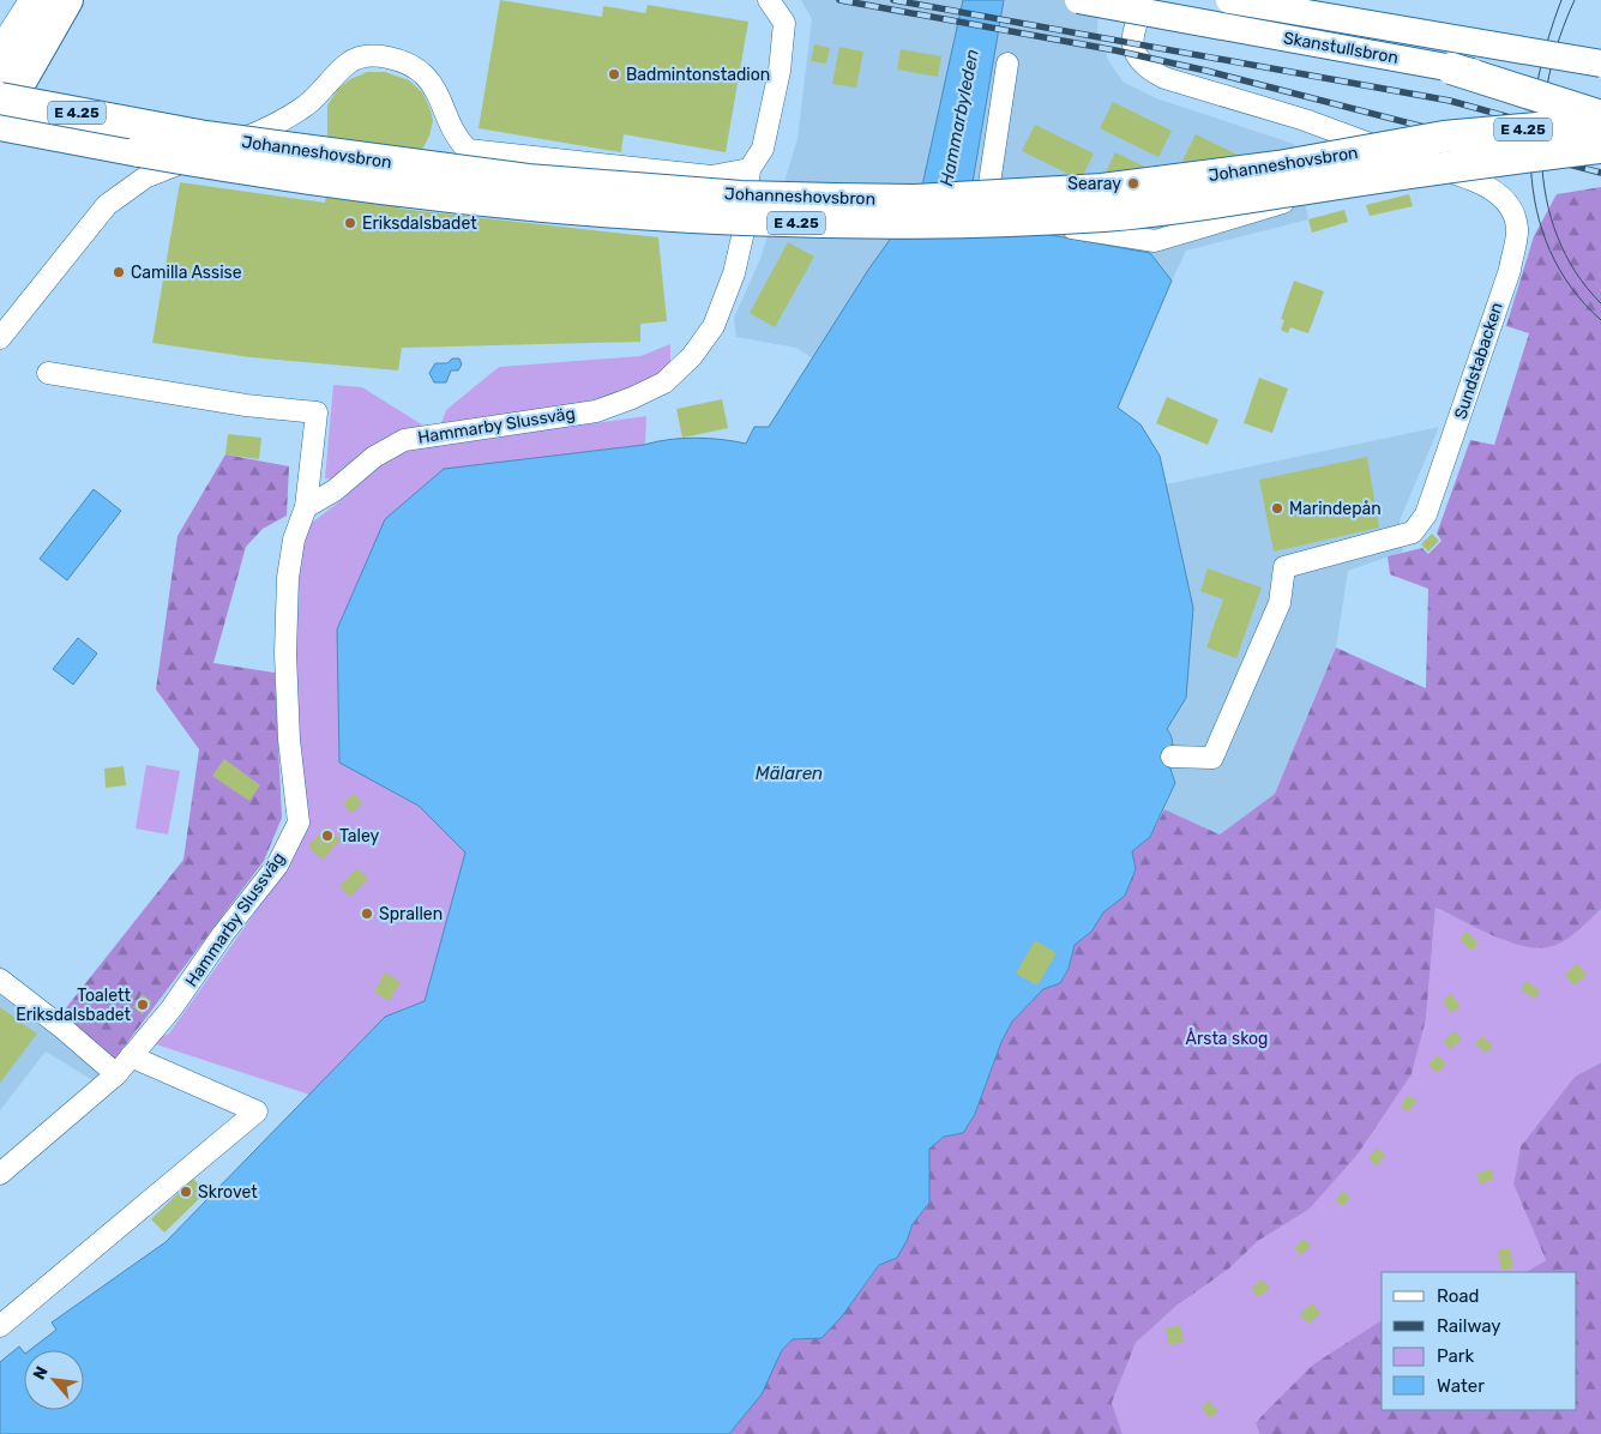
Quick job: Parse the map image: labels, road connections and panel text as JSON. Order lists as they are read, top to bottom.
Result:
{
  "streets": {
    "highway": ["E 4.25", "Johanneshovsbron"],
    "main road": ["Skanstullsbron"],
    "street": ["Sundstabacken", "Hammarby Slussväg"]
  },
  "water": ["Hammarbyleden", "Mälaren"],
  "parks": ["Årsta skog"],
  "places": [
    "Badmintonstadion",
    "Searay",
    "Eriksdalsbadet",
    "Camilla Assise",
    "Marindepån",
    "Taley",
    "Sprallen",
    "Toalett Eriksdalsbadet",
    "Skrovet"
  ],
  "legend": [
    "Road",
    "Railway",
    "Park",
    "Water"
  ],
  "north": "top left"
}
